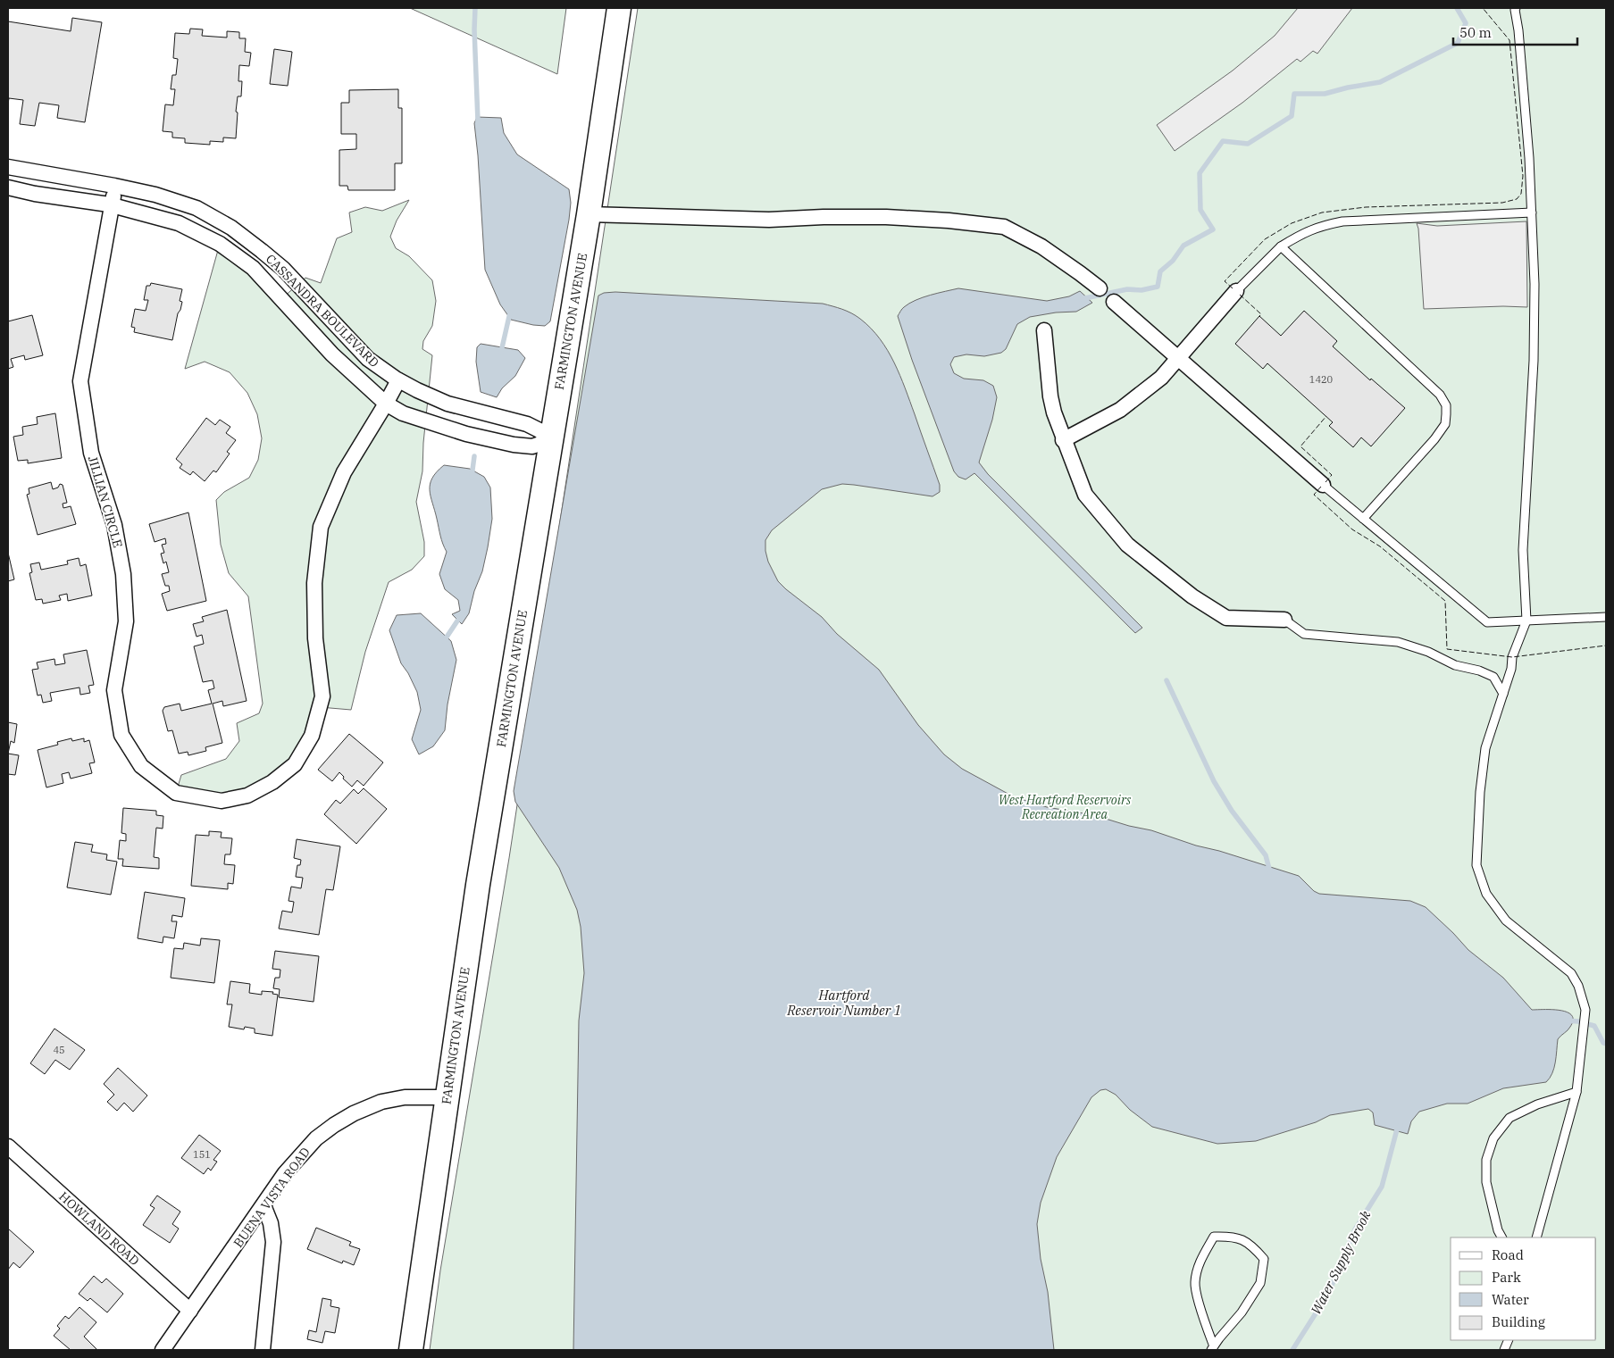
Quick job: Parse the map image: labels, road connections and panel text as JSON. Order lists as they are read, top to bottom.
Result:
{
  "streets": {
    "main road": ["FARMINGTON AVENUE"],
    "street": [
      "CASSANDRA BOULEVARD",
      "JILLIAN CIRCLE",
      "BUENA VISTA ROAD",
      "HOWLAND ROAD"
    ]
  },
  "crossings": [
    ["CASSANDRA BOULEVARD", "FARMINGTON AVENUE"],
    ["CASSANDRA BOULEVARD", "JILLIAN CIRCLE"],
    ["FARMINGTON AVENUE", "BUENA VISTA ROAD"],
    ["BUENA VISTA ROAD", "HOWLAND ROAD"]
  ],
  "water": ["Hartford Reservoir Number 1", "Water Supply Brook"],
  "parks": ["West Hartford Reservoirs Recreation Area"],
  "house_numbers": ["1420", "45", "151"],
  "legend": [
    "Road",
    "Park",
    "Water",
    "Building"
  ],
  "scale_bar": "50 m"
}
